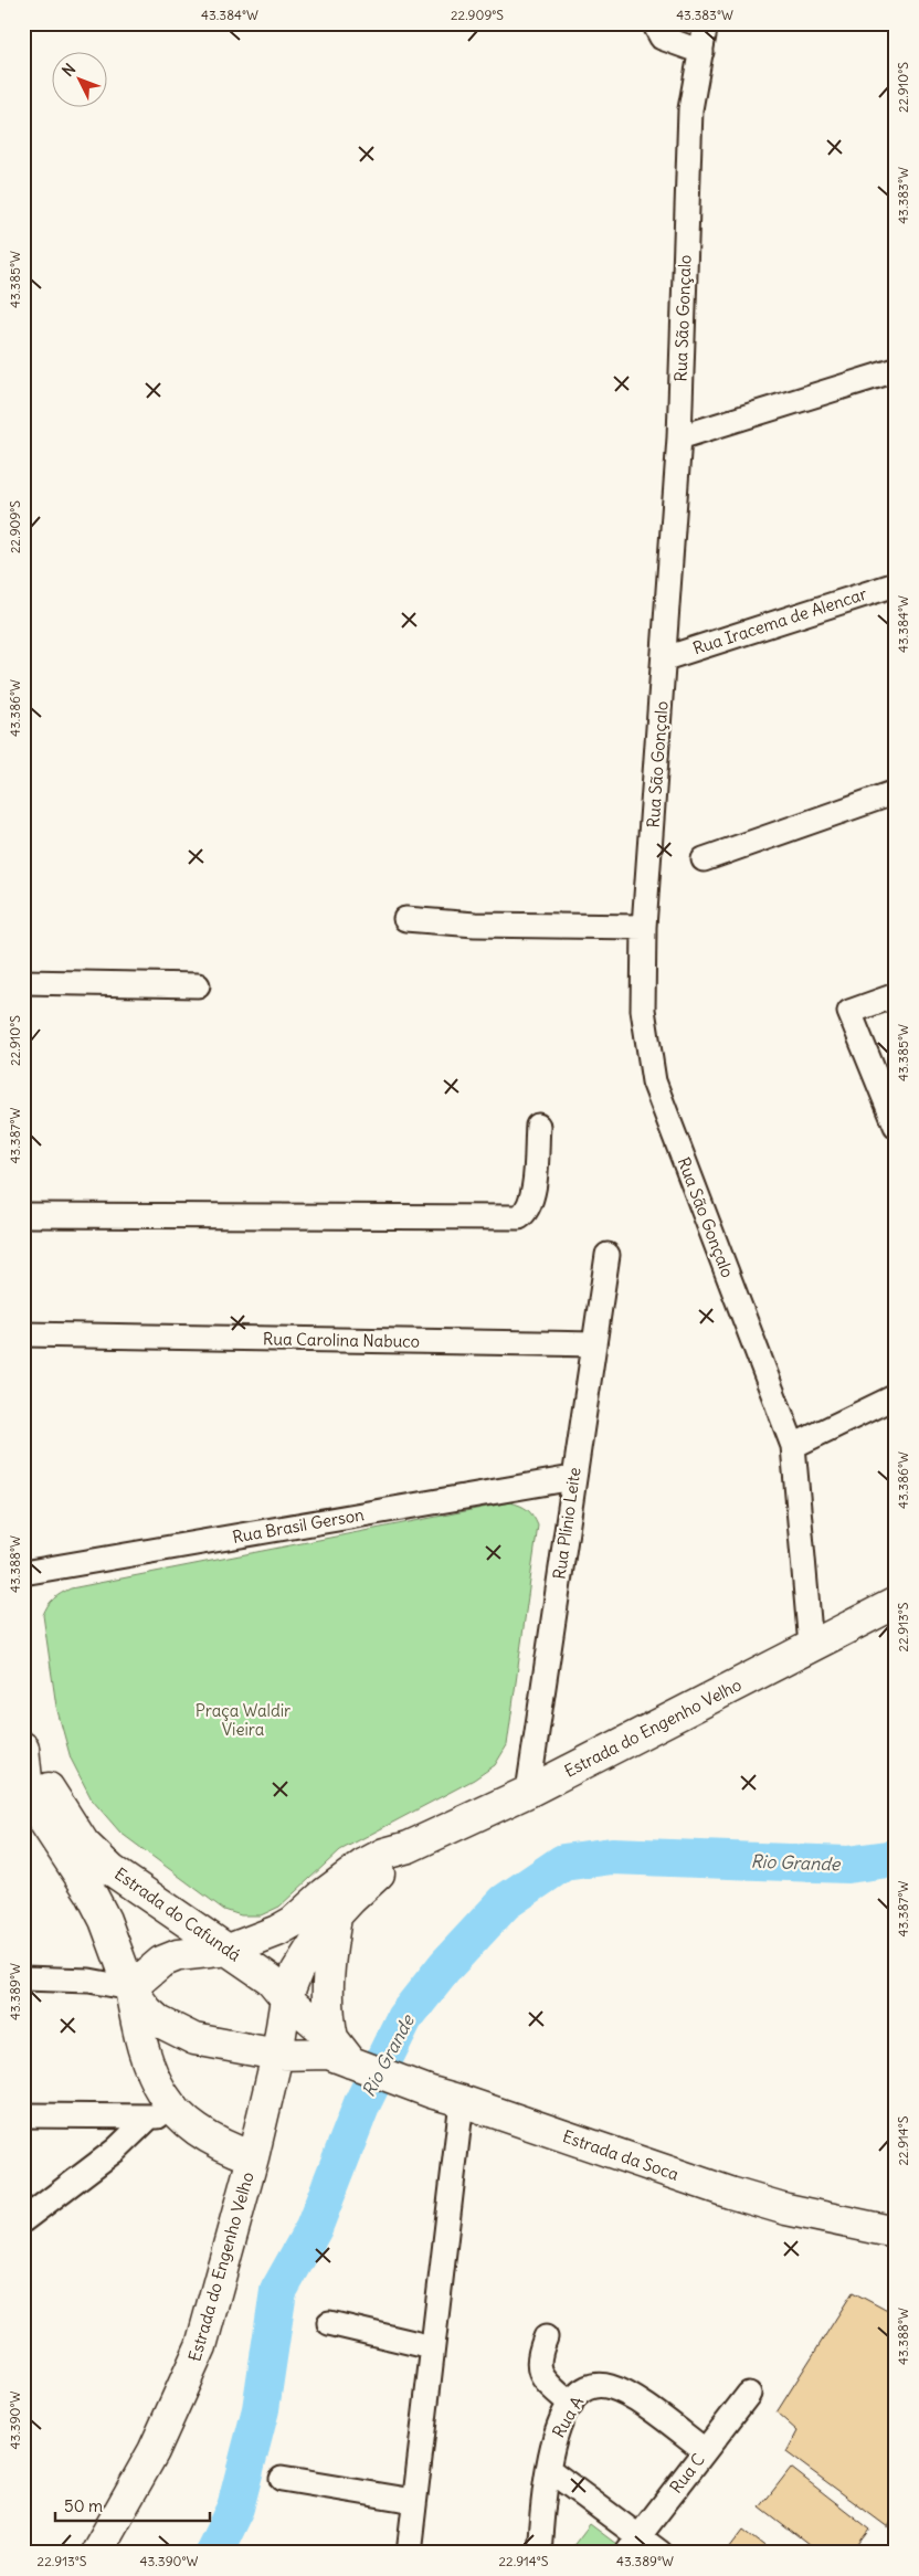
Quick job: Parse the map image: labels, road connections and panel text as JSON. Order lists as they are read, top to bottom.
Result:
{
  "streets": {
    "street": [
      "Rua São Gonçalo",
      "Rua Iracema de Alencar",
      "Rua Carolina Nabuco",
      "Rua Plínio Leite",
      "Rua Brasil Gerson",
      "Estrada do Engenho Velho",
      "Estrada do Cafundá",
      "Estrada da Soca",
      "Rua A",
      "Rua C"
    ]
  },
  "crossings": [
    ["Rua São Gonçalo", "Rua Iracema de Alencar"],
    ["Rua São Gonçalo", "Estrada do Engenho Velho"],
    ["Rua Carolina Nabuco", "Rua Plínio Leite"],
    ["Rua Plínio Leite", "Rua Brasil Gerson"],
    ["Rua Plínio Leite", "Estrada do Engenho Velho"],
    ["Estrada do Engenho Velho", "Estrada do Cafundá"],
    ["Estrada do Engenho Velho", "Estrada da Soca"],
    ["Estrada do Cafundá", "Estrada da Soca"],
    ["Rua A", "Rua C"]
  ],
  "water": ["Rio Grande"],
  "parks": ["Praça Waldir Vieira"],
  "scale_bar": "50 m",
  "north": "top left",
  "coordinates": [
    "43.384°W",
    "22.909°S",
    "43.383°W",
    "22.910°S",
    "43.385°W",
    "43.386°W",
    "43.387°W",
    "43.388°W",
    "22.913°S",
    "43.389°W",
    "22.914°S",
    "43.390°W"
  ]
}
